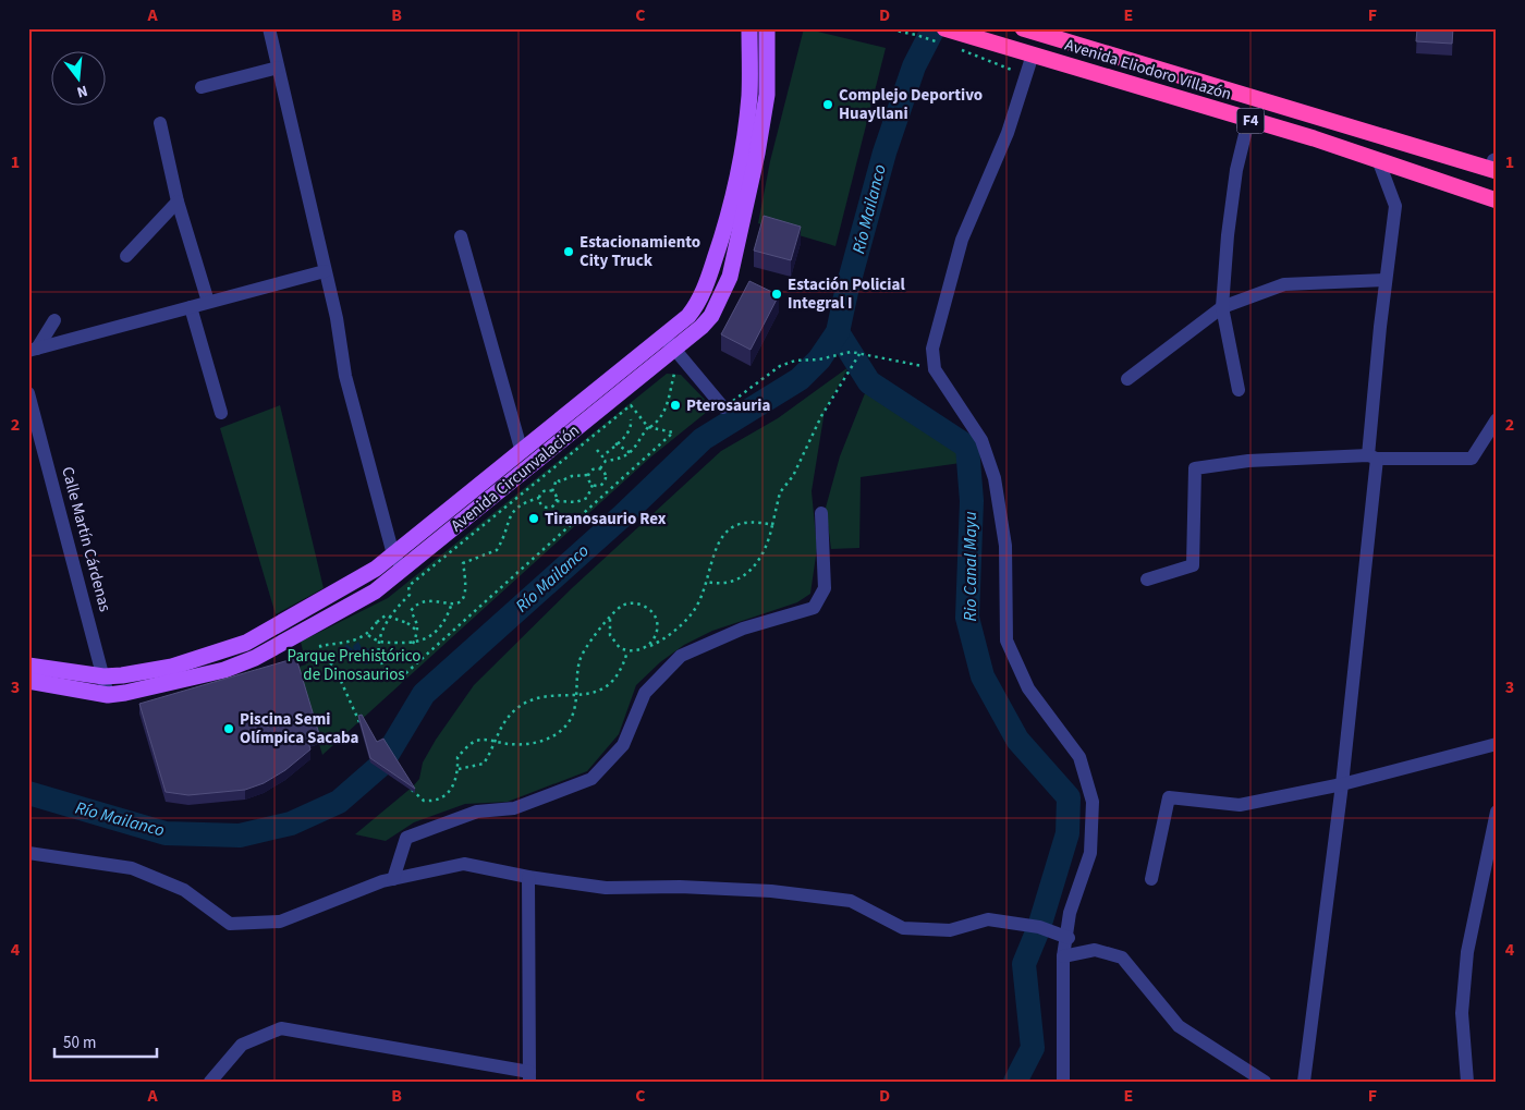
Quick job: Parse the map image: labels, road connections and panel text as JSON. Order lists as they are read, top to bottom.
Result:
{
  "streets": {
    "highway": ["Avenida Eliodoro Villazón", "F4"],
    "main road": ["Avenida Circunvalación"],
    "street": ["Calle Martín Cárdenas"]
  },
  "crossings": [
    ["Avenida Circunvalación", "Calle Martín Cárdenas"]
  ],
  "water": ["Río Mailanco", "Rio Canal Mayu"],
  "parks": ["Parque Prehistórico de Dinosaurios"],
  "places": [
    "Complejo Deportivo Huayllani",
    "Estacionamiento City Truck",
    "Estación Policial Integral I",
    "Pterosauria",
    "Tiranosaurio Rex",
    "Piscina Semi Olímpica Sacaba"
  ],
  "scale_bar": "50 m",
  "north": "bottom",
  "grid": {
    "columns": [
      "A",
      "B",
      "C",
      "D",
      "E",
      "F"
    ],
    "rows": [
      "1",
      "2",
      "3",
      "4"
    ]
  }
}
